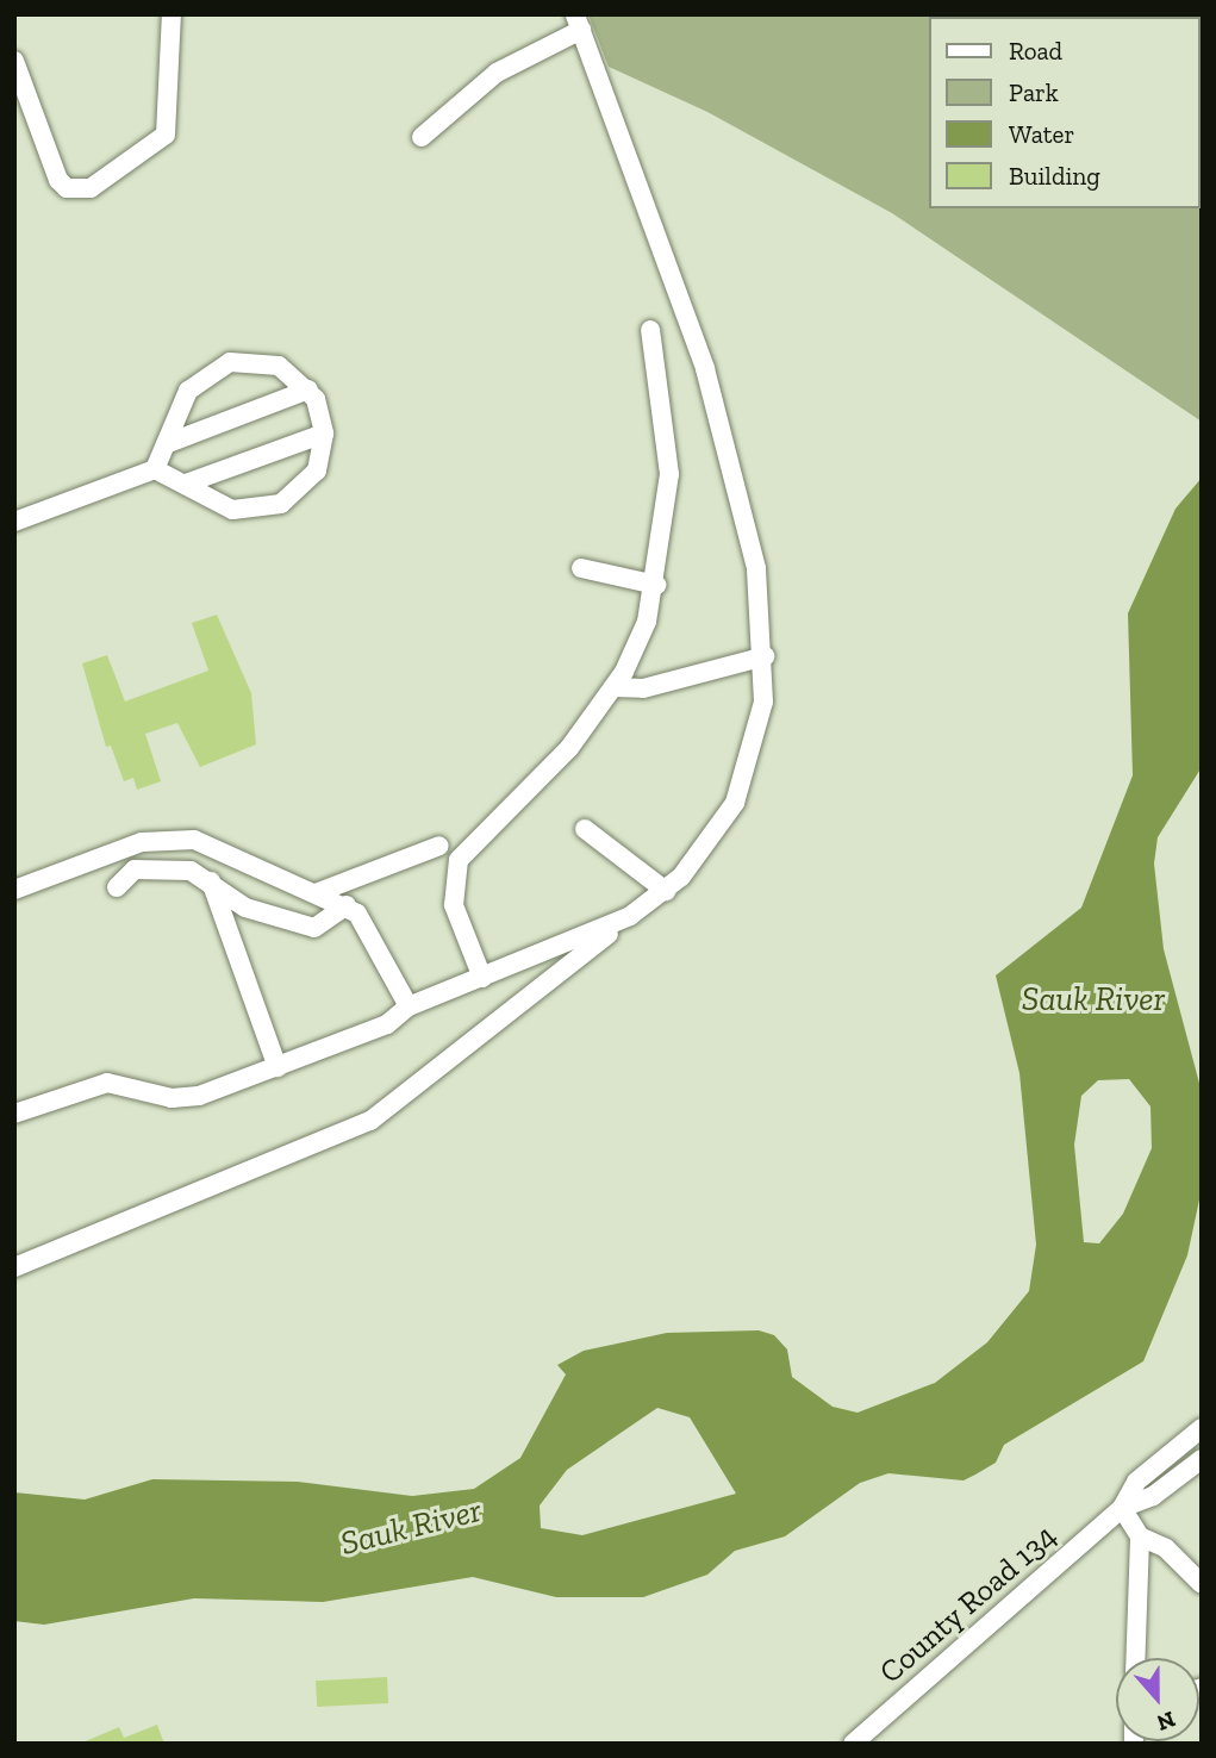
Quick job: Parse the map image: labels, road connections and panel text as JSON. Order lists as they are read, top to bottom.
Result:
{
  "streets": {
    "street": ["County Road 134"]
  },
  "water": ["Sauk River"],
  "legend": [
    "Road",
    "Park",
    "Water",
    "Building"
  ],
  "north": "bottom"
}
